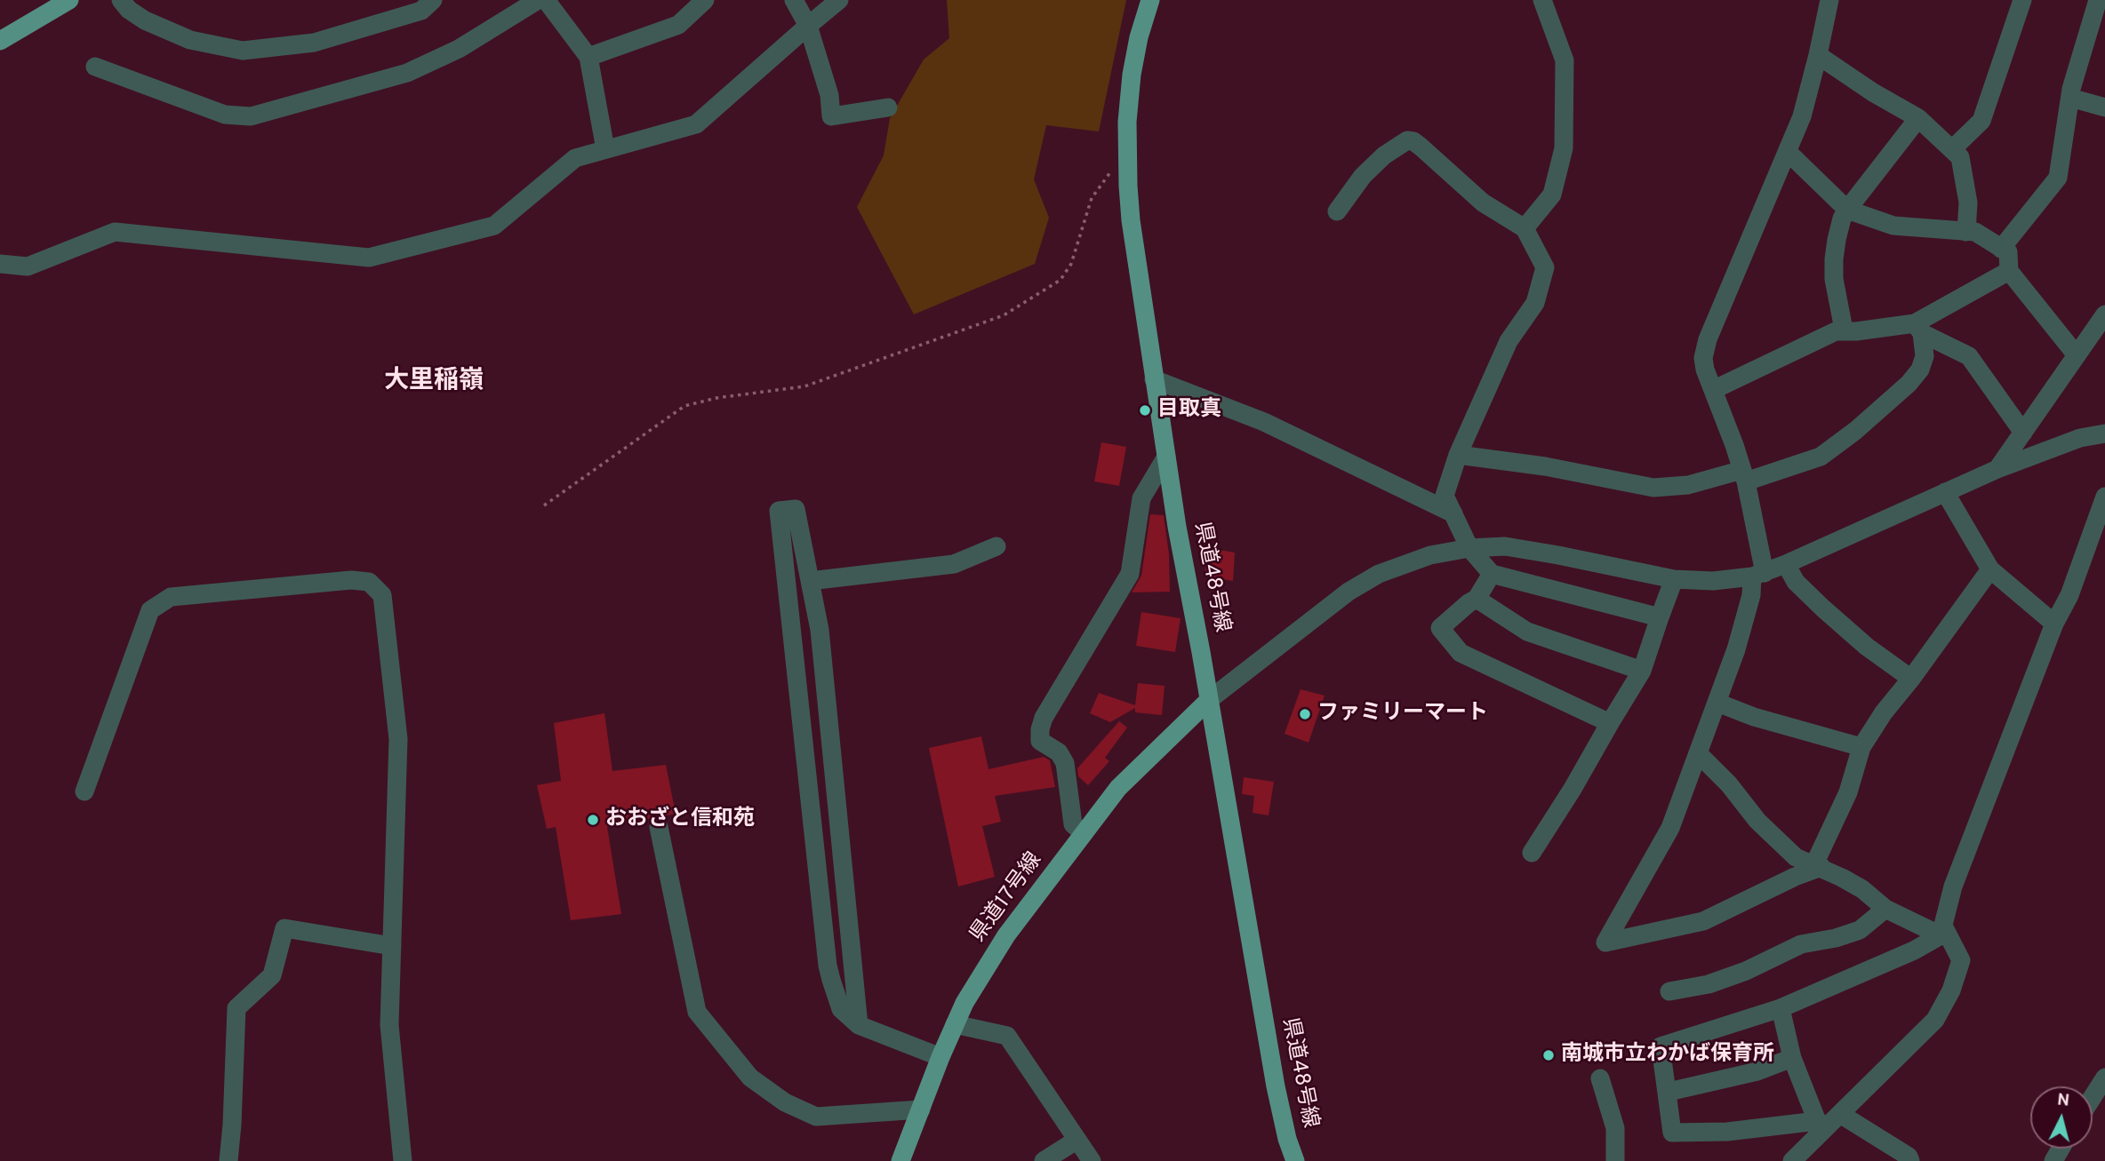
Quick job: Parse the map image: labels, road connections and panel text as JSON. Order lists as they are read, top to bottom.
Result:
{
  "streets": {
    "main road": ["県道48号線", "県道17号線"]
  },
  "crossings": [
    ["県道48号線", "県道17号線"]
  ],
  "districts": ["大里稲嶺"],
  "places": [
    "目取真",
    "ファミリーマート",
    "おおざと信和苑",
    "南城市立わかば保育所"
  ],
  "north": "top"
}
